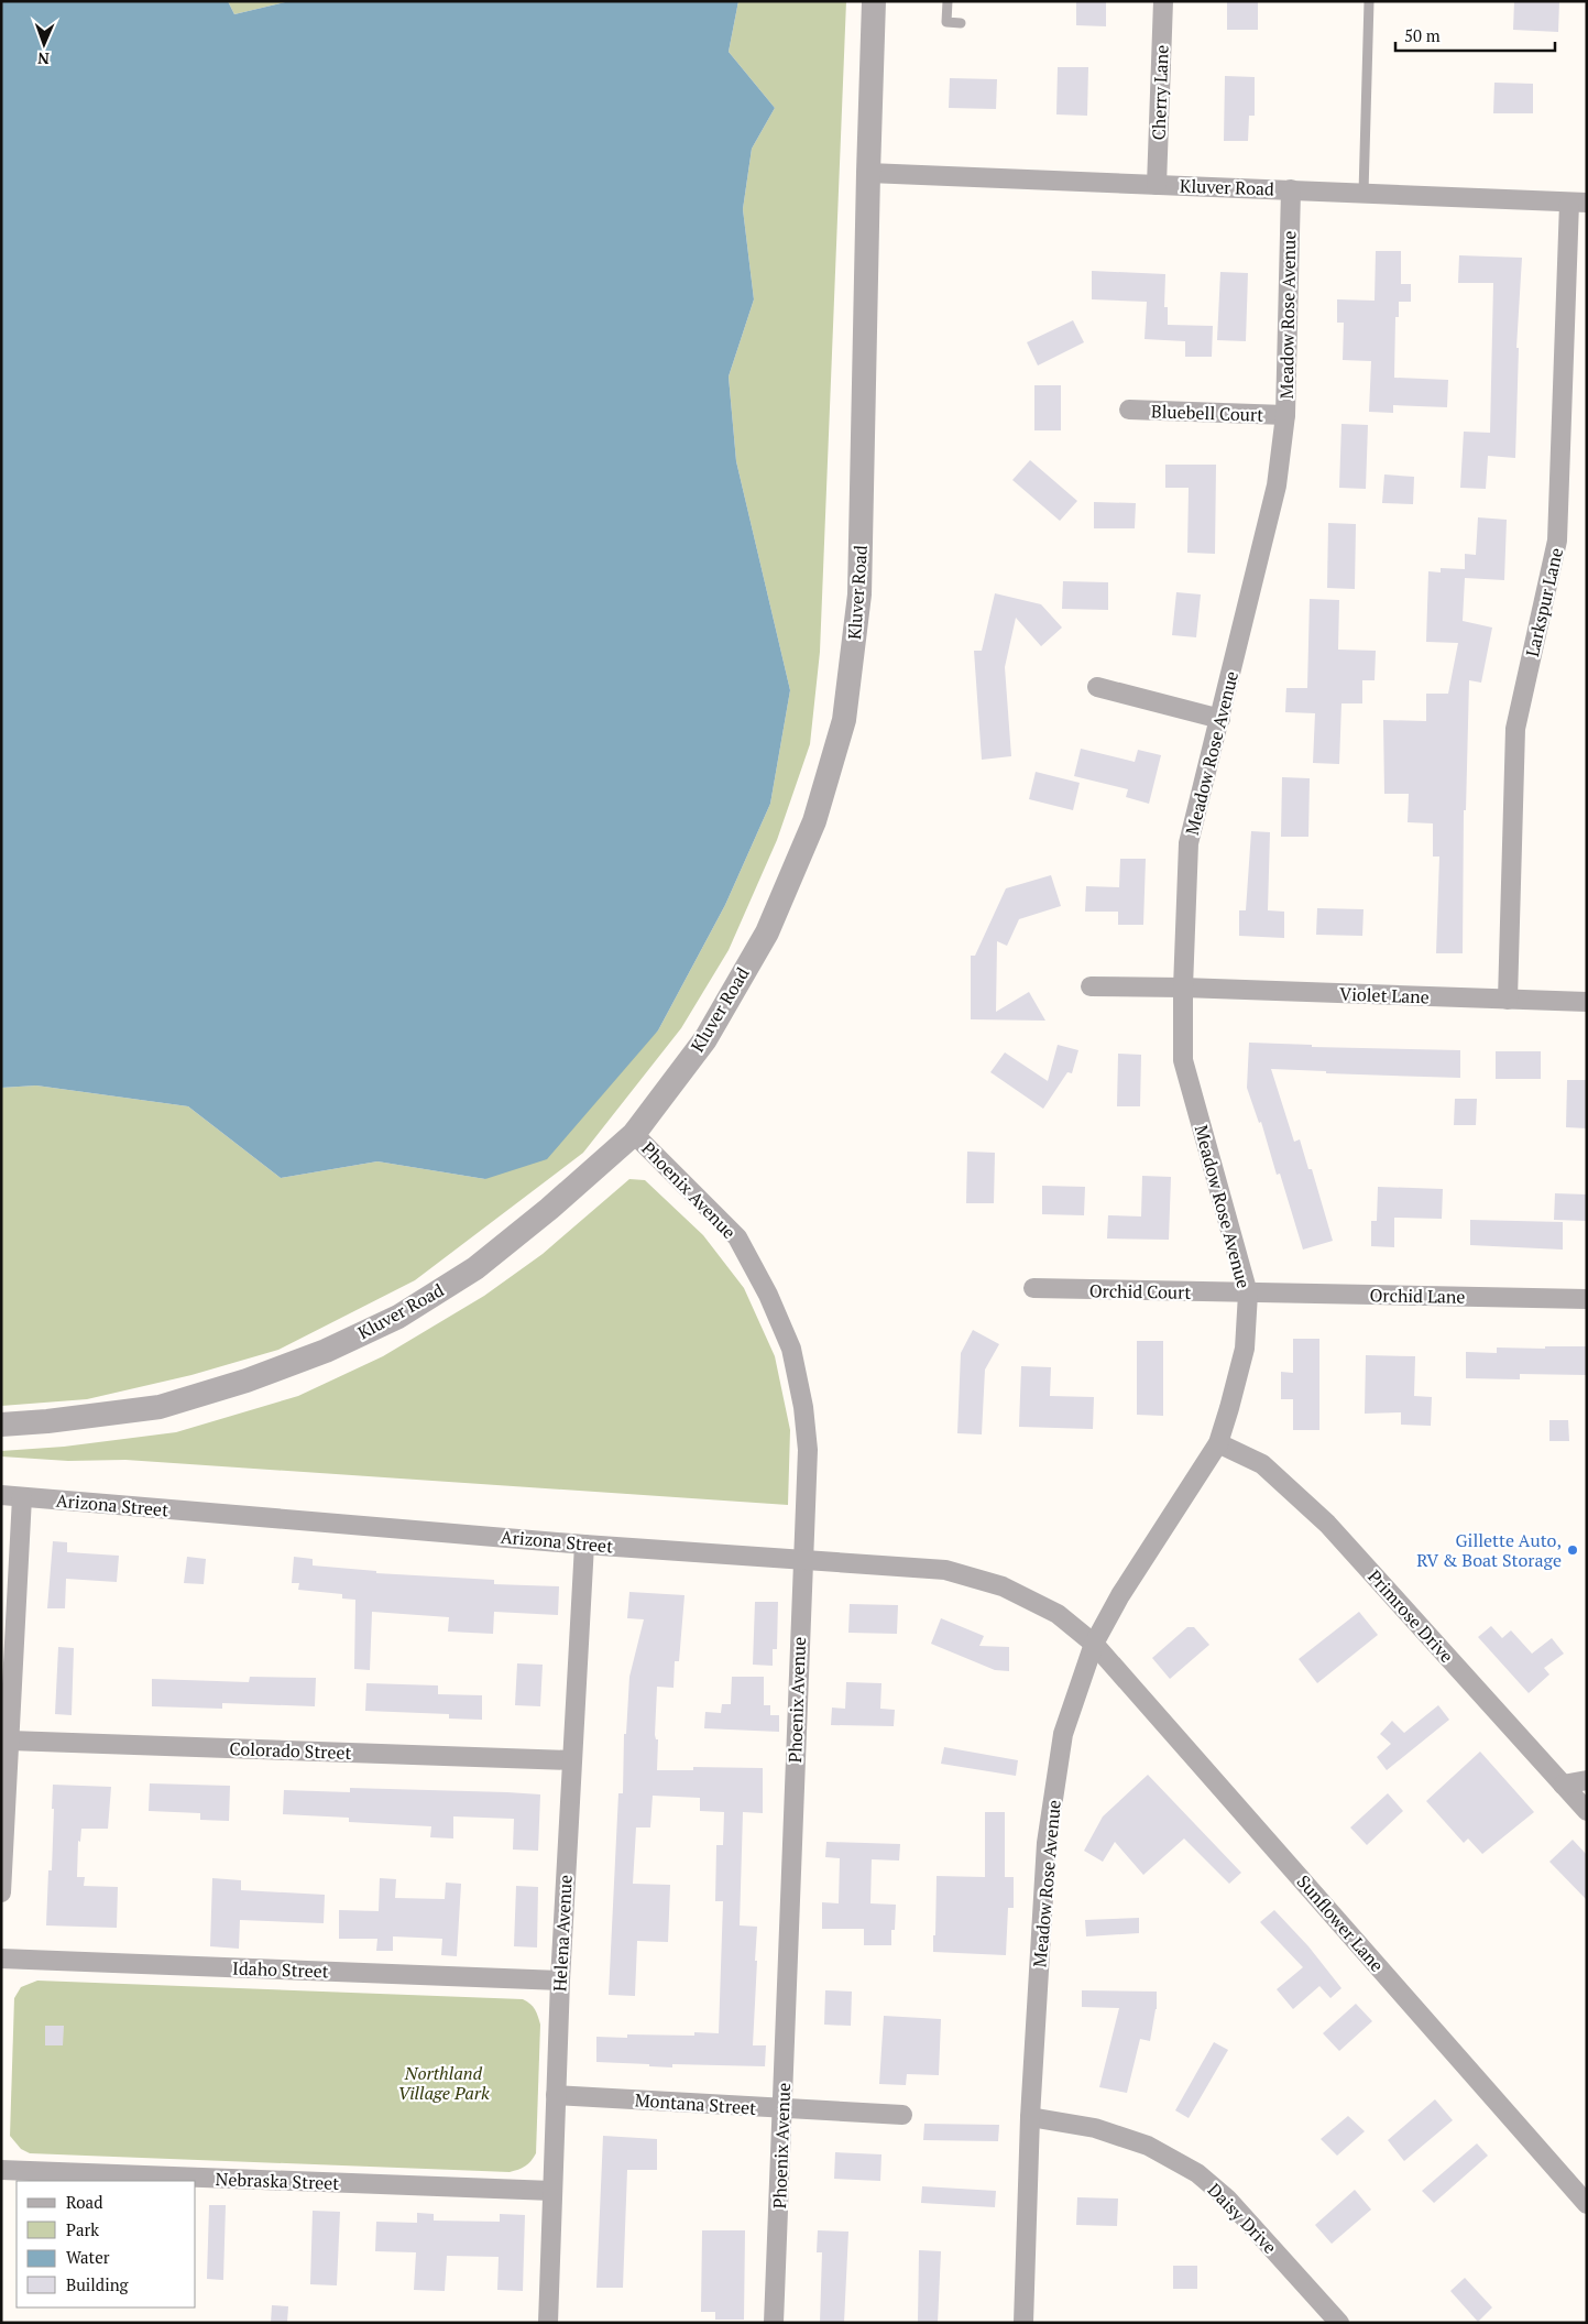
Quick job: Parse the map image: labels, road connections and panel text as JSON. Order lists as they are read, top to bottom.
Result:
{
  "streets": {
    "street": [
      "Cherry Lane",
      "Kluver Road",
      "Meadow Rose Avenue",
      "Bluebell Court",
      "Larkspur Lane",
      "Violet Lane",
      "Phoenix Avenue",
      "Orchid Court",
      "Orchid Lane",
      "Arizona Street",
      "Primrose Drive",
      "Colorado Street",
      "Sunflower Lane",
      "Helena Avenue",
      "Idaho Street",
      "Montana Street",
      "Nebraska Street",
      "Daisy Drive"
    ]
  },
  "crossings": [
    ["Cherry Lane", "Kluver Road"],
    ["Kluver Road", "Meadow Rose Avenue"],
    ["Kluver Road", "Larkspur Lane"],
    ["Kluver Road", "Phoenix Avenue"],
    ["Meadow Rose Avenue", "Bluebell Court"],
    ["Meadow Rose Avenue", "Violet Lane"],
    ["Meadow Rose Avenue", "Orchid Court"],
    ["Meadow Rose Avenue", "Orchid Lane"],
    ["Meadow Rose Avenue", "Arizona Street"],
    ["Meadow Rose Avenue", "Primrose Drive"],
    ["Meadow Rose Avenue", "Sunflower Lane"],
    ["Meadow Rose Avenue", "Daisy Drive"],
    ["Larkspur Lane", "Violet Lane"],
    ["Phoenix Avenue", "Arizona Street"],
    ["Phoenix Avenue", "Montana Street"],
    ["Orchid Court", "Orchid Lane"],
    ["Arizona Street", "Sunflower Lane"],
    ["Arizona Street", "Helena Avenue"],
    ["Colorado Street", "Helena Avenue"],
    ["Helena Avenue", "Idaho Street"],
    ["Helena Avenue", "Montana Street"],
    ["Helena Avenue", "Nebraska Street"]
  ],
  "parks": ["Northland Village Park"],
  "places": ["Gillette Auto, RV & Boat Storage"],
  "legend": [
    "Road",
    "Park",
    "Water",
    "Building"
  ],
  "scale_bar": "50 m",
  "north": "bottom"
}
